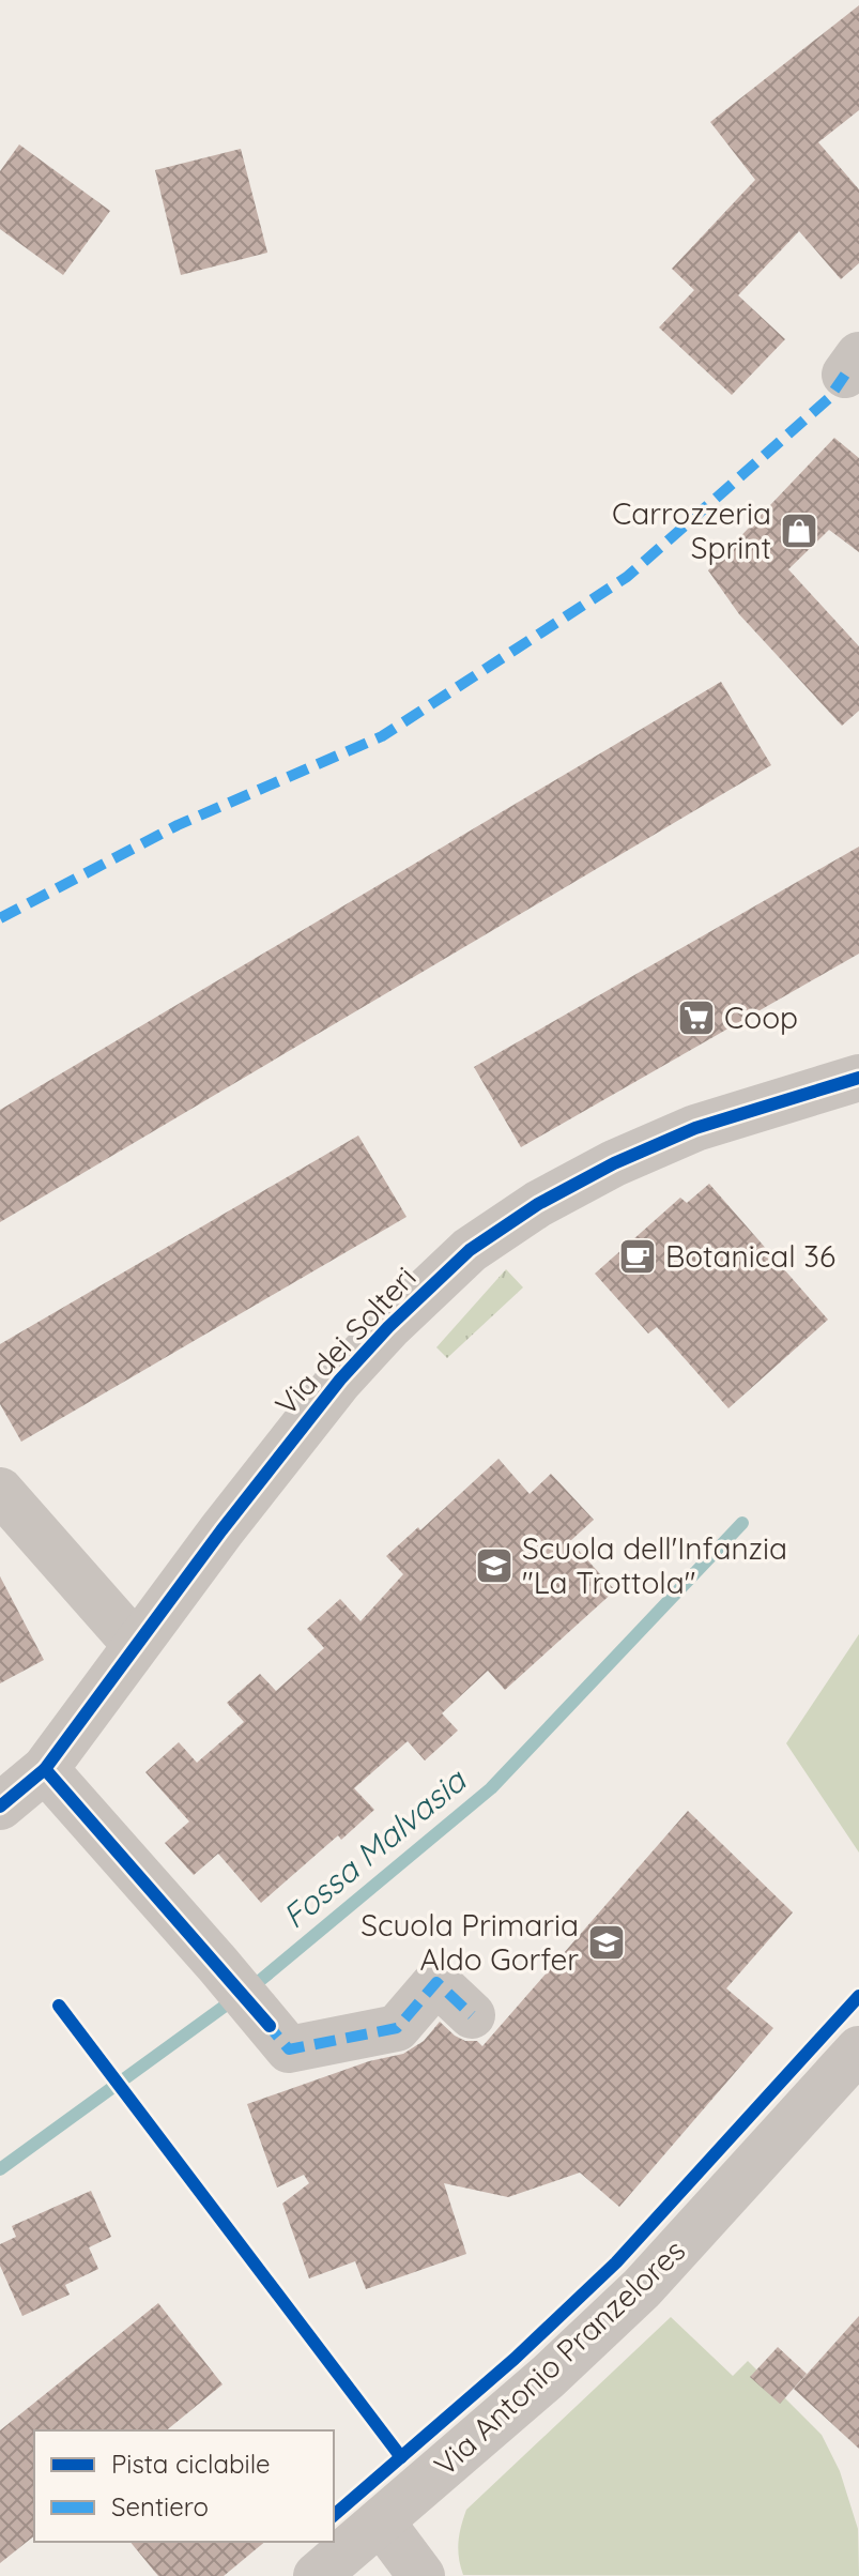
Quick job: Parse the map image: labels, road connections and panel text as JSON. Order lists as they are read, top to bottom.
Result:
{
  "streets": {
    "street": ["Via dei Solteri", "Via Antonio Pranzelores"]
  },
  "water": ["Fossa Malvasia"],
  "places": {
    "shop": ["Carrozzeria Sprint"],
    "supermarket": ["Coop"],
    "cafe": ["Botanical 36"],
    "school or university": ["Scuola dell'Infanzia \"La Trottola\"", "Scuola Primaria Aldo Gorfer"]
  },
  "legend": ["Pista ciclabile", "Sentiero"]
}
